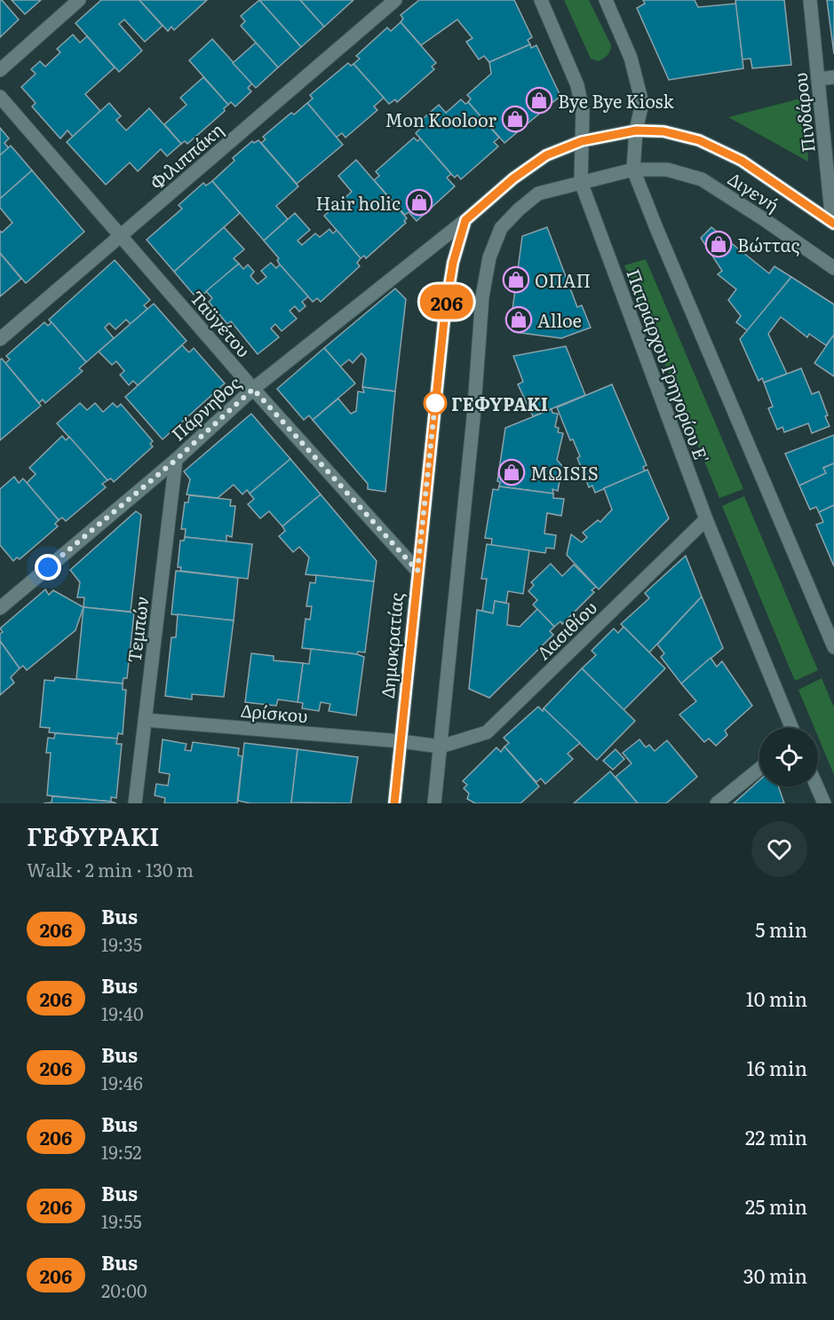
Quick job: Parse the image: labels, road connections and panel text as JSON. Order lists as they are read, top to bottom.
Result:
{
  "streets": {
    "street": [
      "Πινδάρου",
      "Φιλιππάκη",
      "Διγενή",
      "Ταϋγέτου",
      "Πατριάρχου Γρηγορίου Ε'",
      "Πάρνηθος",
      "Τεμπών",
      "Λασιθίου",
      "Δημοκρατίας",
      "Δρίσκου"
    ]
  },
  "crossings": [
    ["Πινδάρου", "Διγενή"],
    ["Φιλιππάκη", "Ταϋγέτου"],
    ["Διγενή", "Πατριάρχου Γρηγορίου Ε'"],
    ["Ταϋγέτου", "Πάρνηθος"],
    ["Ταϋγέτου", "Δημοκρατίας"],
    ["Πατριάρχου Γρηγορίου Ε'", "Λασιθίου"],
    ["Πάρνηθος", "Τεμπών"],
    ["Πάρνηθος", "Δημοκρατίας"],
    ["Τεμπών", "Δρίσκου"],
    ["Λασιθίου", "Δρίσκου"],
    ["Δημοκρατίας", "Δρίσκου"]
  ],
  "places": {
    "shop": [
      "Bye Bye Kiosk",
      "Mon Kooloor",
      "Hair holic",
      "Βώττας",
      "ΟΠΑΠ",
      "Alloe",
      "ΜΩISIS"
    ],
    "other": ["ΓΕΦΥΡΑΚΙ"]
  },
  "lines": ["bus line 206"],
  "page": {
    "on_map": "206",
    "heading": ["ΓΕΦΥΡΑΚΙ", "Walk · 2 min · 130 m"],
    "list": [
      {
        "mark": "206",
        "name": "Bus",
        "note": "19:35",
        "value": "5 min"
      },
      {
        "mark": "206",
        "name": "Bus",
        "note": "19:40",
        "value": "10 min"
      },
      {
        "mark": "206",
        "name": "Bus",
        "note": "19:46",
        "value": "16 min"
      },
      {
        "mark": "206",
        "name": "Bus",
        "note": "19:52",
        "value": "22 min"
      },
      {
        "mark": "206",
        "name": "Bus",
        "note": "19:55",
        "value": "25 min"
      },
      {
        "mark": "206",
        "name": "Bus",
        "note": "20:00",
        "value": "30 min"
      }
    ]
  }
}
